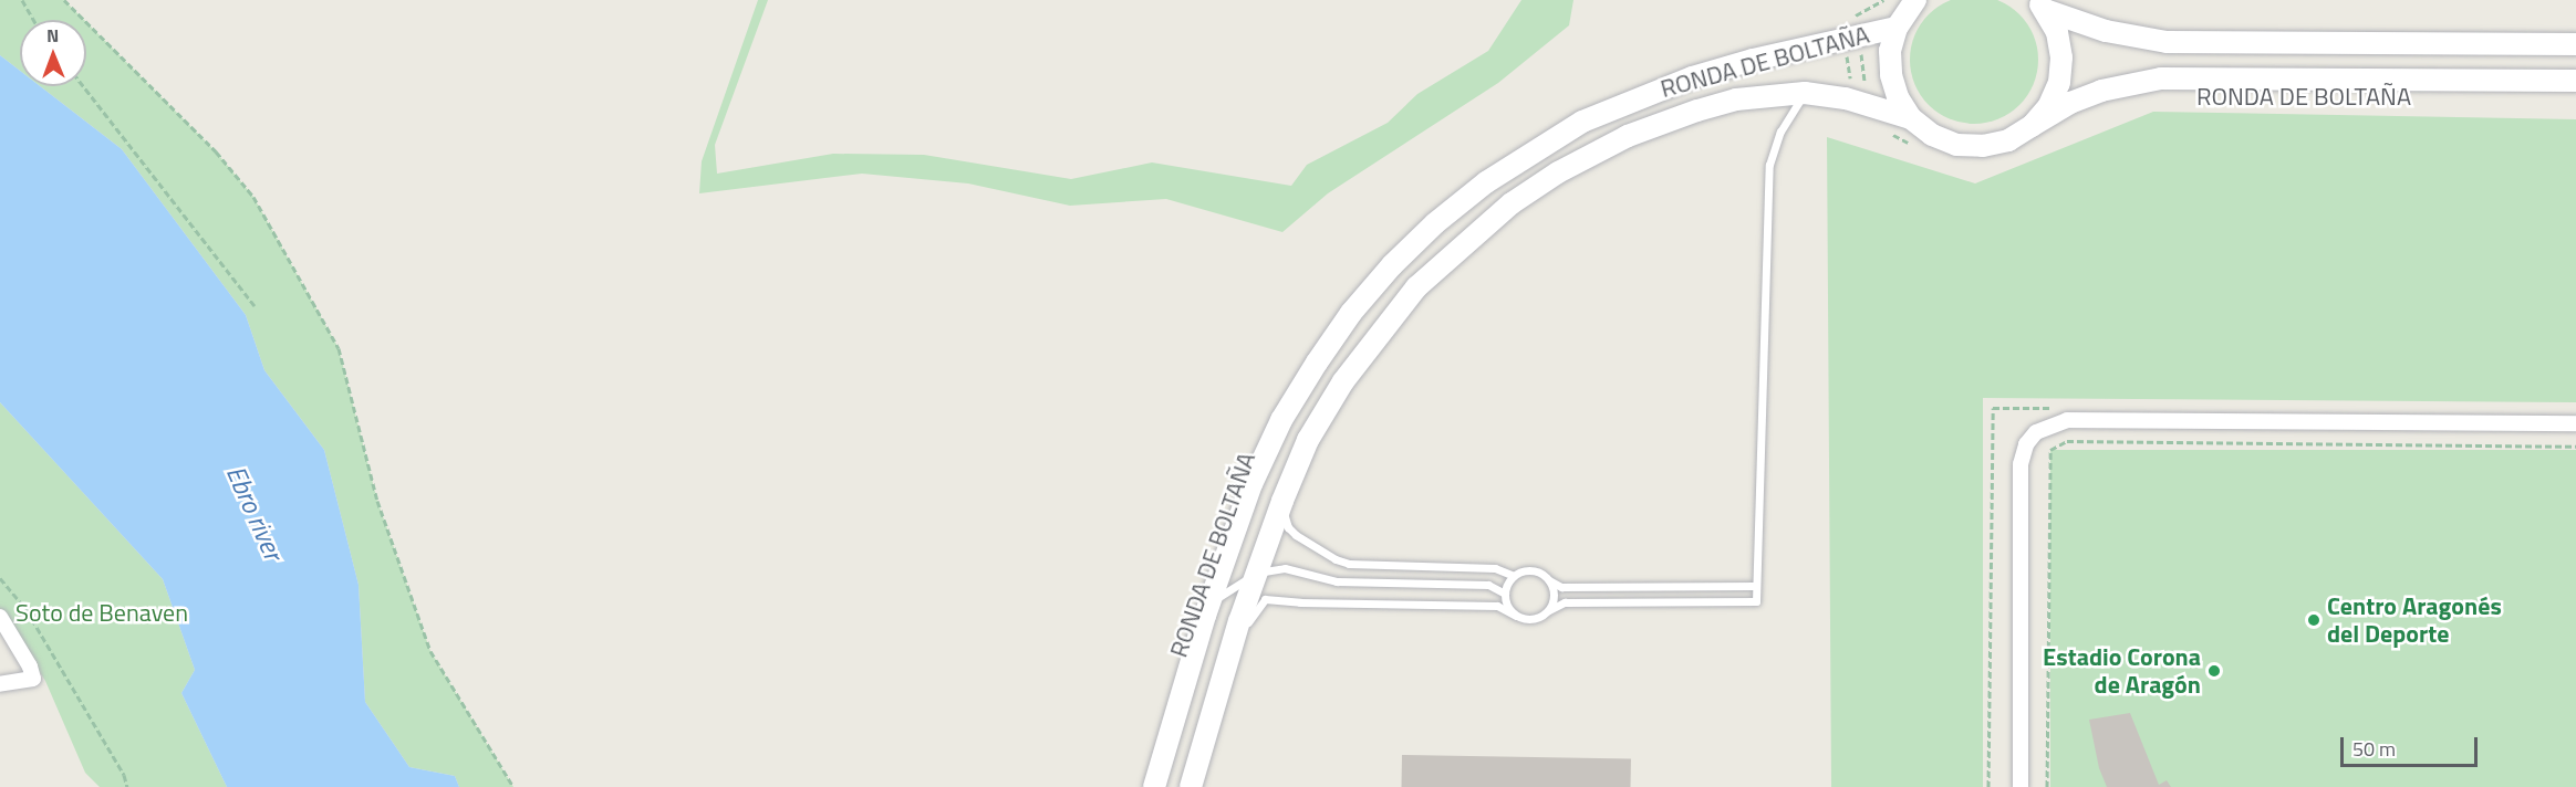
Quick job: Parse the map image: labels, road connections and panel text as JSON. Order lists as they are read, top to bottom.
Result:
{
  "streets": {
    "main road": ["RONDA DE BOLTAÑA"]
  },
  "water": ["Ebro river"],
  "parks": ["Soto de Benaven"],
  "places": ["Centro Aragonés del Deporte", "Estadio Corona de Aragón"],
  "scale_bar": "50 m",
  "north": "top"
}
